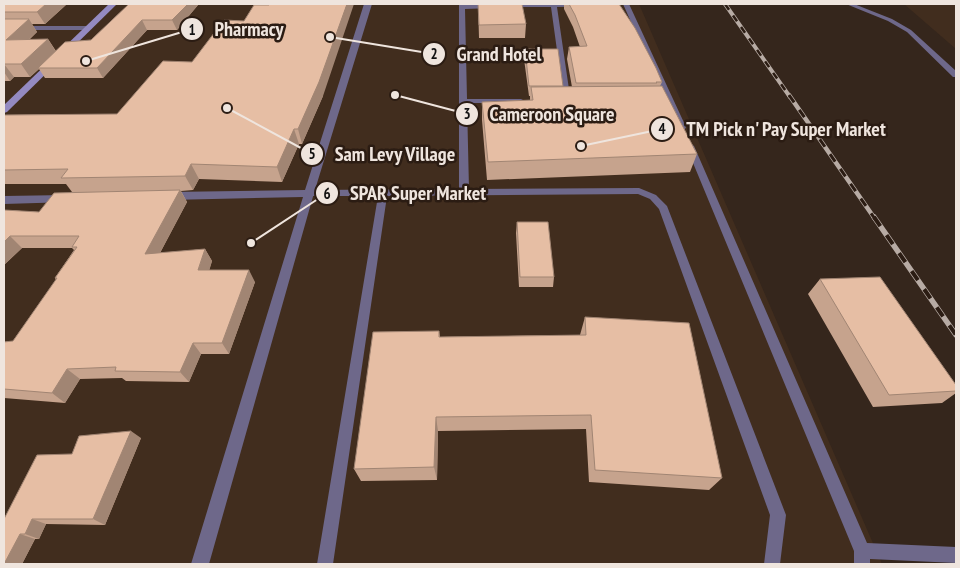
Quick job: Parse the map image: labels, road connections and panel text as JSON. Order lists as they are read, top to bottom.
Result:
{
  "places": [
    "Grand Hotel",
    "Pharmacy",
    "Cameroon Square",
    "Sam Levy Village",
    "TM Pick n' Pay Super Market",
    "SPAR Super Market"
  ]
}
